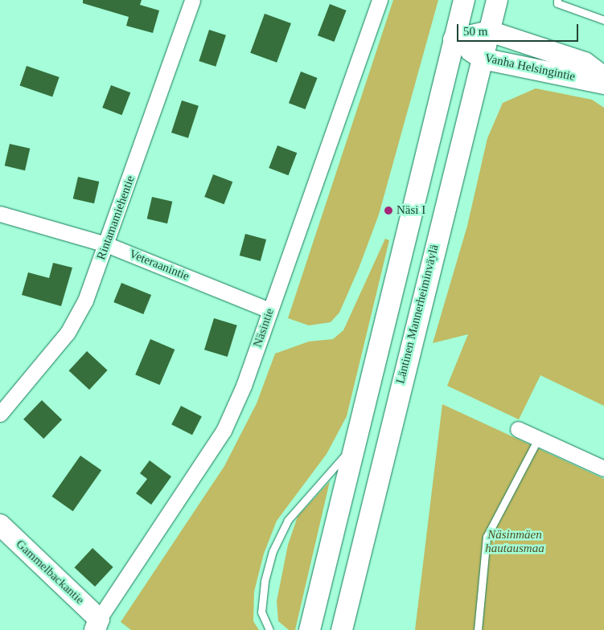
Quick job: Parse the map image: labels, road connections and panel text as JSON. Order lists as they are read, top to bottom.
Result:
{
  "streets": {
    "main road": ["Vanha Helsingintie", "Läntinen Mannerheiminväylä", "Gammelbackantie"],
    "street": ["Rintamamiehentie", "Veteraanintie", "Näsintie"]
  },
  "crossings": [
    ["Vanha Helsingintie", "Läntinen Mannerheiminväylä"],
    ["Rintamamiehentie", "Veteraanintie"],
    ["Veteraanintie", "Näsintie"],
    ["Näsintie", "Gammelbackantie"]
  ],
  "parks": ["Näsinmäen hautausmaa"],
  "places": ["Näsi I"],
  "scale_bar": "50 m"
}
